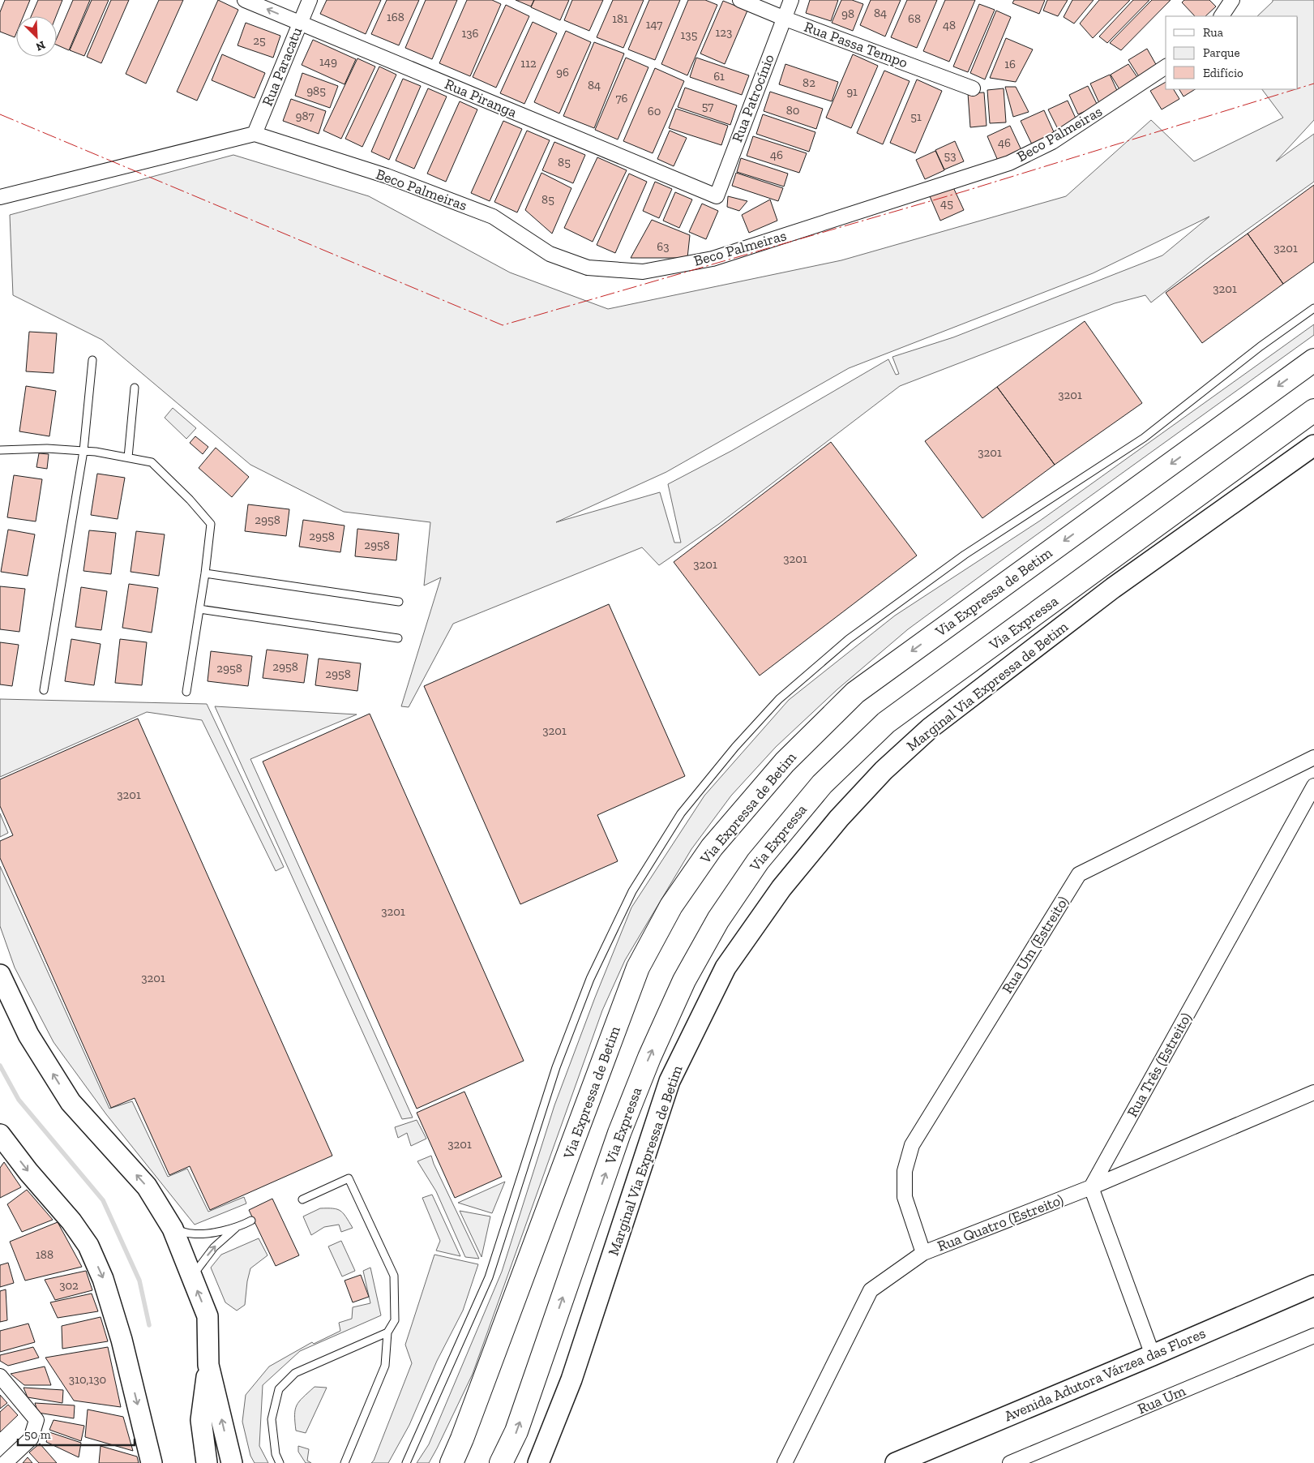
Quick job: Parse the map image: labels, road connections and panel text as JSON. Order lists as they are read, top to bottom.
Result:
{
  "streets": {
    "highway": ["Via Expressa de Betim", "Via Expressa"],
    "street": [
      "Rua Passa Tempo",
      "Rua Paracatu",
      "Rua Piranga",
      "Rua Patrocínio",
      "Beco Palmeiras",
      "Marginal Via Expressa de Betim",
      "Rua Um (Estreito)",
      "Rua Três (Estreito)",
      "Rua Quatro (Estreito)",
      "Avenida Adutora Várzea das Flores",
      "Rua Um"
    ]
  },
  "crossings": [
    ["Rua Passa Tempo", "Rua Patrocínio"],
    ["Rua Paracatu", "Rua Piranga"],
    ["Rua Paracatu", "Beco Palmeiras"],
    ["Rua Piranga", "Rua Patrocínio"],
    ["Rua Um (Estreito)", "Rua Quatro (Estreito)"],
    ["Rua Três (Estreito)", "Rua Quatro (Estreito)"]
  ],
  "one_way": ["Via Expressa de Betim", "Via Expressa"],
  "house_numbers": [
    "84",
    "98",
    "168",
    "181",
    "68",
    "147",
    "48",
    "123",
    "136",
    "135",
    "25",
    "149",
    "112",
    "16",
    "96",
    "61",
    "82",
    "84",
    "985",
    "91",
    "76",
    "57",
    "80",
    "60",
    "987",
    "51",
    "46",
    "46",
    "53",
    "85",
    "85",
    "45",
    "63",
    "3201",
    "3201",
    "3201",
    "3201",
    "2958",
    "2958",
    "2958",
    "3201",
    "3201",
    "2958",
    "2958",
    "2958",
    "3201",
    "3201",
    "3201",
    "3201",
    "3201",
    "188",
    "302",
    "310,130"
  ],
  "legend": ["Rua", "Parque", "Edifício"],
  "scale_bar": "50 m",
  "north": "bottom right"
}
